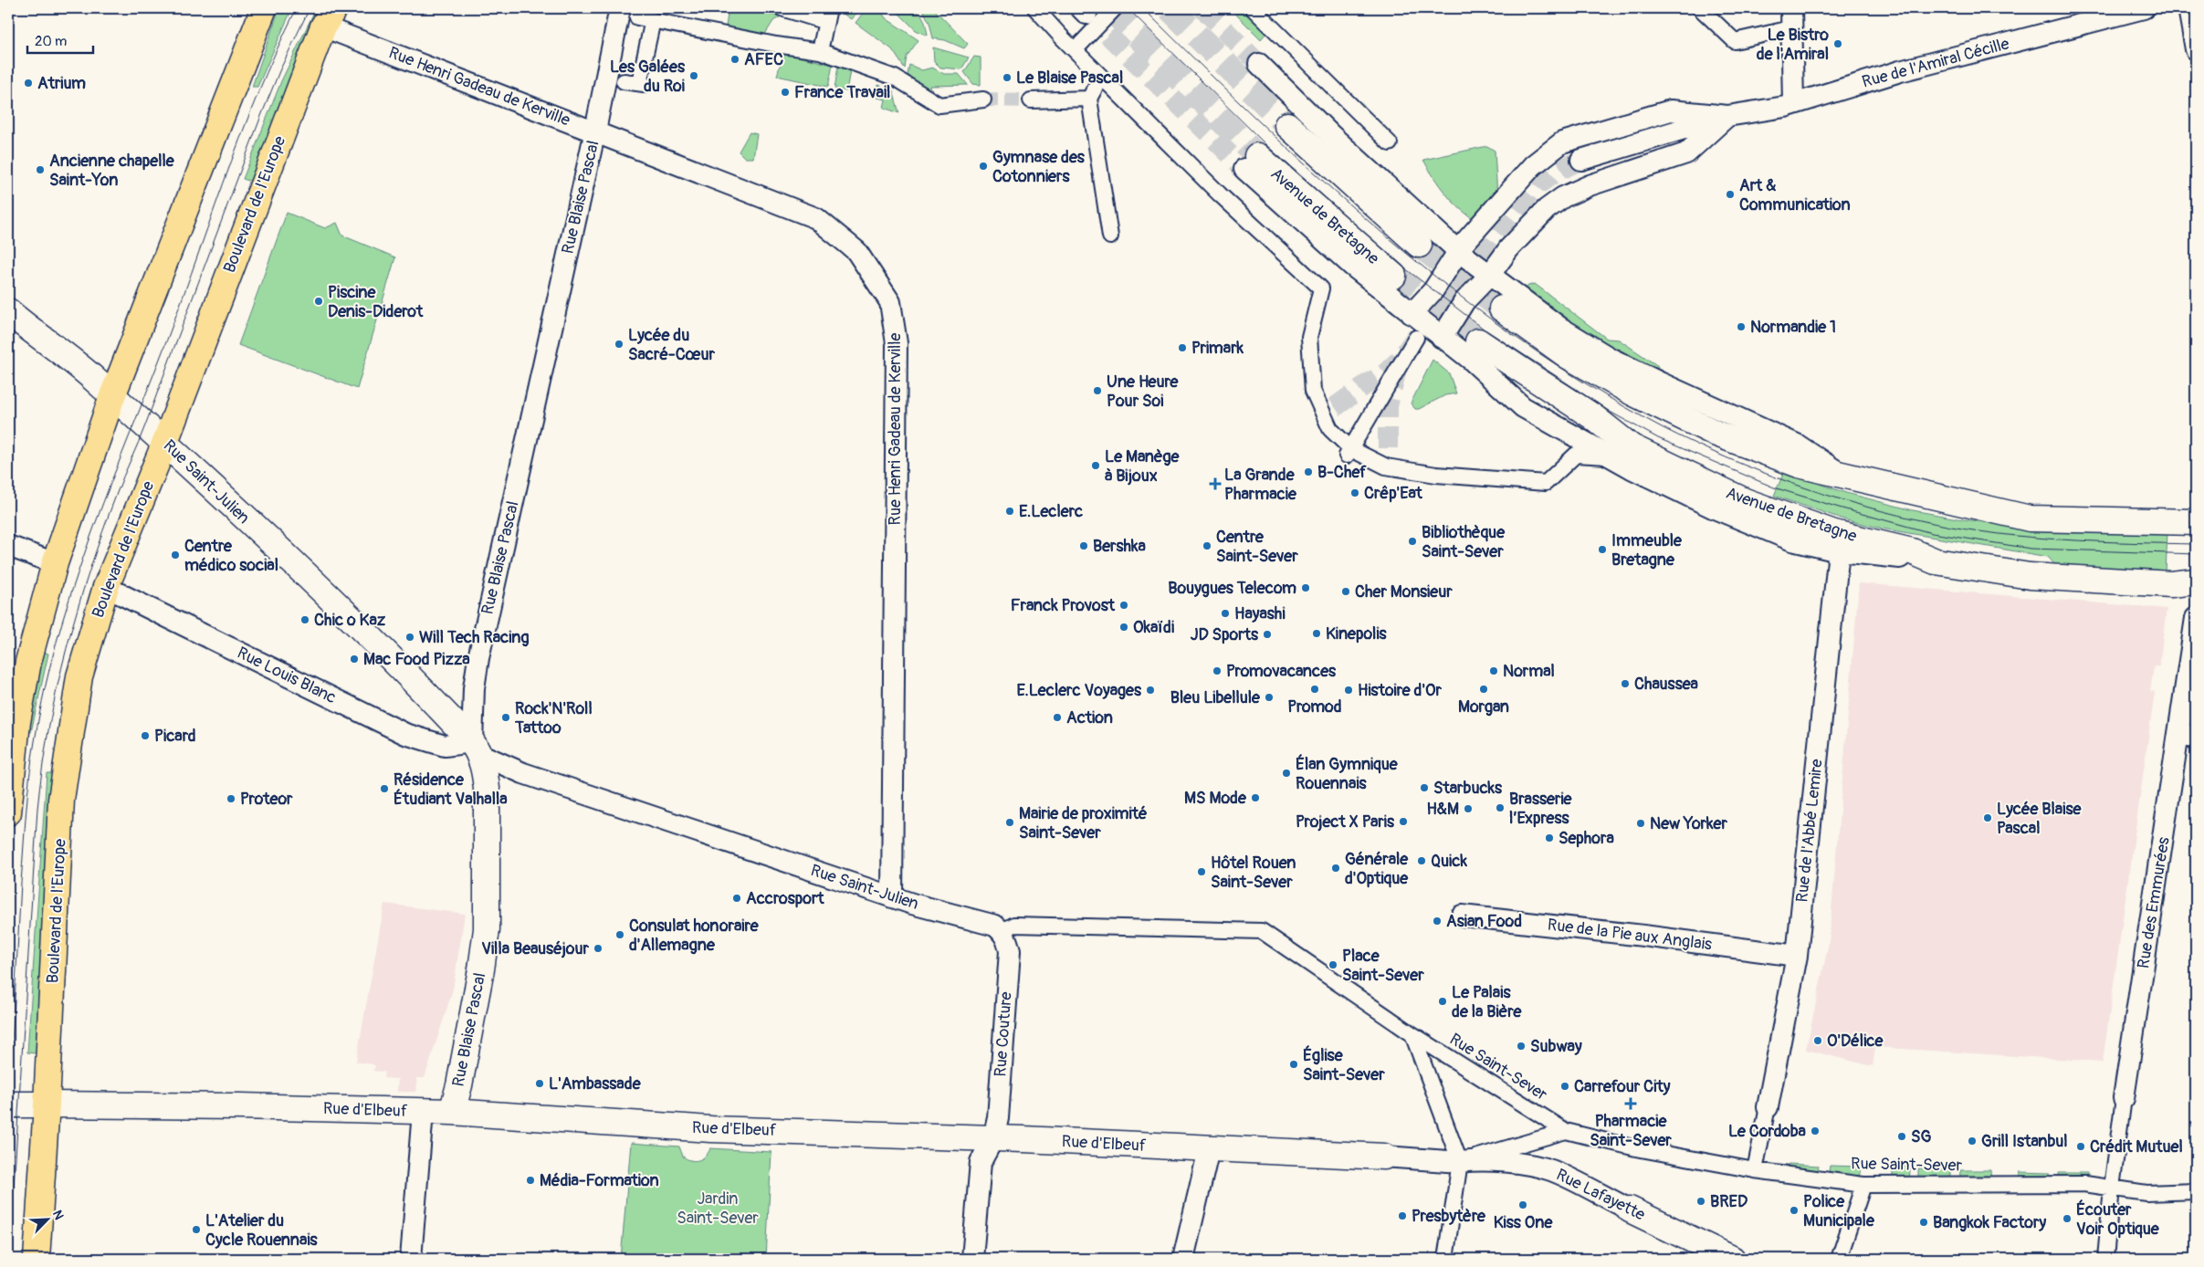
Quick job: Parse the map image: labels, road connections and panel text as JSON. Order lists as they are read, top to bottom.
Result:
{
  "streets": {
    "main road": ["Boulevard de l'Europe"],
    "street": [
      "Rue de l'Amiral Cécille",
      "Rue Henri Gadeau de Kerville",
      "Rue Blaise Pascal",
      "Avenue de Bretagne",
      "Rue Saint-Julien",
      "Rue Louis Blanc",
      "Rue de l'Abbé Lemire",
      "Rue des Emmurées",
      "Rue de la Pie aux Anglais",
      "Rue Couture",
      "Rue Saint-Sever",
      "Rue d'Elbeuf",
      "Rue Lafayette"
    ]
  },
  "crossings": [
    ["Rue Henri Gadeau de Kerville", "Rue Blaise Pascal"],
    ["Rue Henri Gadeau de Kerville", "Boulevard de l'Europe"],
    ["Rue Henri Gadeau de Kerville", "Rue Saint-Julien"],
    ["Rue Blaise Pascal", "Rue Saint-Julien"],
    ["Rue Blaise Pascal", "Rue Louis Blanc"],
    ["Rue Blaise Pascal", "Rue d'Elbeuf"],
    ["Boulevard de l'Europe", "Rue Saint-Julien"],
    ["Boulevard de l'Europe", "Rue Louis Blanc"],
    ["Boulevard de l'Europe", "Rue d'Elbeuf"],
    ["Rue Saint-Julien", "Rue Louis Blanc"],
    ["Rue Saint-Julien", "Rue Couture"],
    ["Rue de l'Abbé Lemire", "Rue de la Pie aux Anglais"],
    ["Rue des Emmurées", "Rue Saint-Sever"],
    ["Rue Couture", "Rue d'Elbeuf"],
    ["Rue d'Elbeuf", "Rue Lafayette"]
  ],
  "parks": ["Jardin Saint-Sever"],
  "places": {
    "other": [
      "Le Bistro de l'Amiral",
      "AFEC",
      "Les Galées du Roi",
      "Le Blaise Pascal",
      "Atrium",
      "France Travail",
      "Gymnase des Cotonniers",
      "Ancienne chapelle Saint-Yon",
      "Art & Communication",
      "Piscine Denis-Diderot",
      "Normandie 1",
      "Lycée du Sacré-Cœur",
      "Primark",
      "Une Heure Pour Soi",
      "Le Manège à Bijoux",
      "B-Chef",
      "Crêp'Eat",
      "E.Leclerc",
      "Bibliothèque Saint-Sever",
      "Bershka",
      "Centre Saint-Sever",
      "Immeuble Bretagne",
      "Centre médico social",
      "Bouygues Telecom",
      "Cher Monsieur",
      "Franck Provost",
      "Hayashi",
      "Chic o Kaz",
      "Okaïdi",
      "Kinepolis",
      "JD Sports",
      "Will Tech Racing",
      "Mac Food Pizza",
      "Promovacances",
      "Normal",
      "Chaussea",
      "Promod",
      "Morgan",
      "E.Leclerc Voyages",
      "Histoire d'Or",
      "Bleu Libellule",
      "Rock'N'Roll Tattoo",
      "Action",
      "Picard",
      "Élan Gymnique Rouennais",
      "Starbucks",
      "Résidence Étudiant Valhalla",
      "MS Mode",
      "Proteor",
      "Brasserie l’Express",
      "H&M",
      "Lycée Blaise Pascal",
      "Project X Paris",
      "Mairie de proximité Saint-Sever",
      "New Yorker",
      "Sephora",
      "Quick",
      "Générale d'Optique",
      "Hôtel Rouen Saint-Sever",
      "Accrosport",
      "Asian Food",
      "Consulat honoraire d'Allemagne",
      "Villa Beauséjour",
      "Place Saint-Sever",
      "Le Palais de la Bière",
      "O'Délice",
      "Subway",
      "Église Saint-Sever",
      "L'Ambassade",
      "Carrefour City",
      "Le Cordoba",
      "SG",
      "Grill Istanbul",
      "Crédit Mutuel",
      "Média-Formation",
      "BRED",
      "Kiss One",
      "Police Municipale",
      "Presbytère",
      "Écouter Voir Optique",
      "Bangkok Factory",
      "L'Atelier du Cycle Rouennais"
    ],
    "health": ["La Grande Pharmacie", "Pharmacie Saint-Sever"]
  },
  "scale_bar": "20 m",
  "north": "top right"
}
